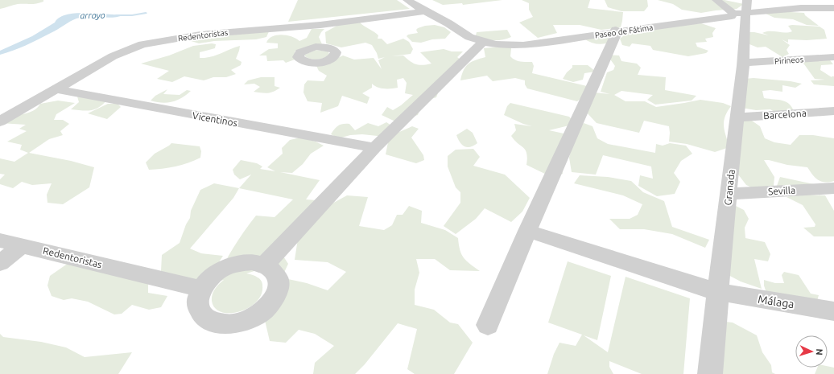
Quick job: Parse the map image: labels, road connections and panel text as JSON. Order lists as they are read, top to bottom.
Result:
{
  "streets": {
    "street": [
      "Paseo de Fátima",
      "Redentoristas",
      "Pirineos",
      "Barcelona",
      "Vicentinos",
      "Granada",
      "Sevilla",
      "Málaga"
    ]
  },
  "crossings": [
    ["Paseo de Fátima", "Redentoristas"],
    ["Paseo de Fátima", "Granada"],
    ["Redentoristas", "Vicentinos"],
    ["Pirineos", "Granada"],
    ["Barcelona", "Granada"],
    ["Granada", "Sevilla"],
    ["Granada", "Málaga"]
  ],
  "water": ["arroyo"],
  "north": "right"
}
